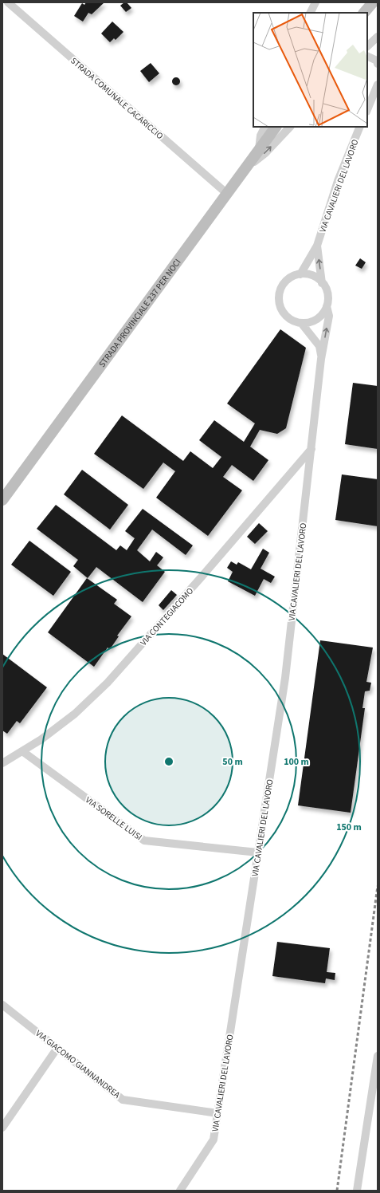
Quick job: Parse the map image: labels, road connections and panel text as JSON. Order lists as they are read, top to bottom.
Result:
{
  "streets": {
    "main road": ["STRADA PROVINCIALE 237 PER NOCI"],
    "street": [
      "STRADA COMUNALE CACARICCIO",
      "VIA CAVALIERI DEL LAVORO",
      "VIA CONTEGIACOMO",
      "VIA SORELLE LUISI",
      "VIA GIACOMO GIANNANDREA"
    ]
  },
  "crossings": [
    ["STRADA COMUNALE CACARICCIO", "STRADA PROVINCIALE 237 PER NOCI"],
    ["VIA CAVALIERI DEL LAVORO", "VIA CONTEGIACOMO"],
    ["VIA CAVALIERI DEL LAVORO", "VIA SORELLE LUISI"],
    ["VIA CAVALIERI DEL LAVORO", "VIA GIACOMO GIANNANDREA"],
    ["VIA CONTEGIACOMO", "VIA SORELLE LUISI"]
  ],
  "rings": ["50 m", "100 m", "150 m"]
}
